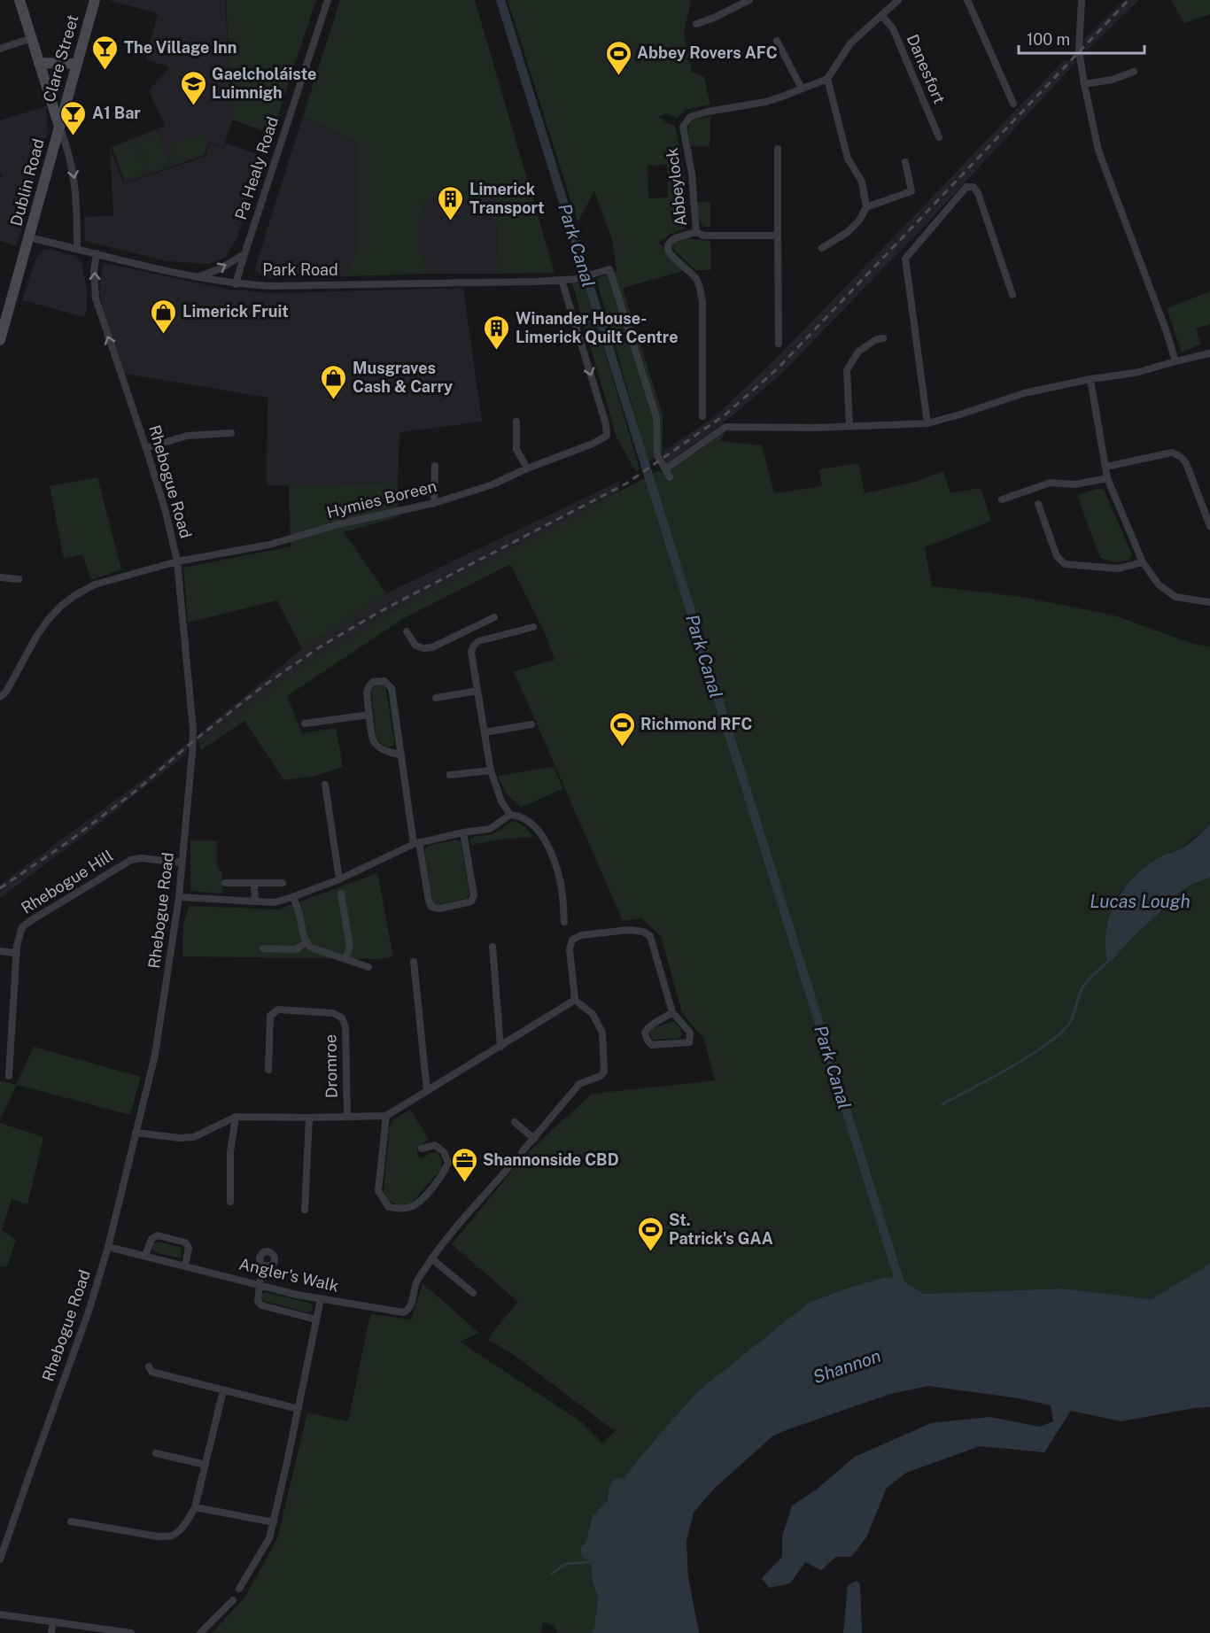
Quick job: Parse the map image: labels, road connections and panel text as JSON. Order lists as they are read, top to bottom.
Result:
{
  "streets": {
    "main road": ["Clare Street", "Dublin Road"],
    "street": [
      "Danesfort",
      "Pa Healy Road",
      "Abbeylock",
      "Park Road",
      "Rhebogue Road",
      "Hymies Boreen",
      "Rhebogue Hill",
      "Dromroe",
      "Angler's Walk"
    ]
  },
  "crossings": [
    ["Clare Street", "Dublin Road"],
    ["Pa Healy Road", "Park Road"],
    ["Dublin Road", "Park Road"],
    ["Park Road", "Rhebogue Road"],
    ["Park Road", "Hymies Boreen"],
    ["Rhebogue Road", "Hymies Boreen"],
    ["Rhebogue Road", "Rhebogue Hill"],
    ["Rhebogue Road", "Dromroe"],
    ["Rhebogue Road", "Angler's Walk"]
  ],
  "water": ["Park Canal", "Lucas Lough", "Shannon"],
  "places": {
    "bar": ["The Village Inn", "A1 Bar"],
    "sports": ["Abbey Rovers AFC", "Richmond RFC", "St. Patrick's GAA"],
    "school or university": ["Gaelcholáiste Luimnigh"],
    "building": ["Limerick Transport", "Winander House- Limerick Quilt Centre"],
    "shop": ["Limerick Fruit", "Musgraves Cash & Carry"],
    "office": ["Shannonside CBD"]
  },
  "scale_bar": "100 m"
}
